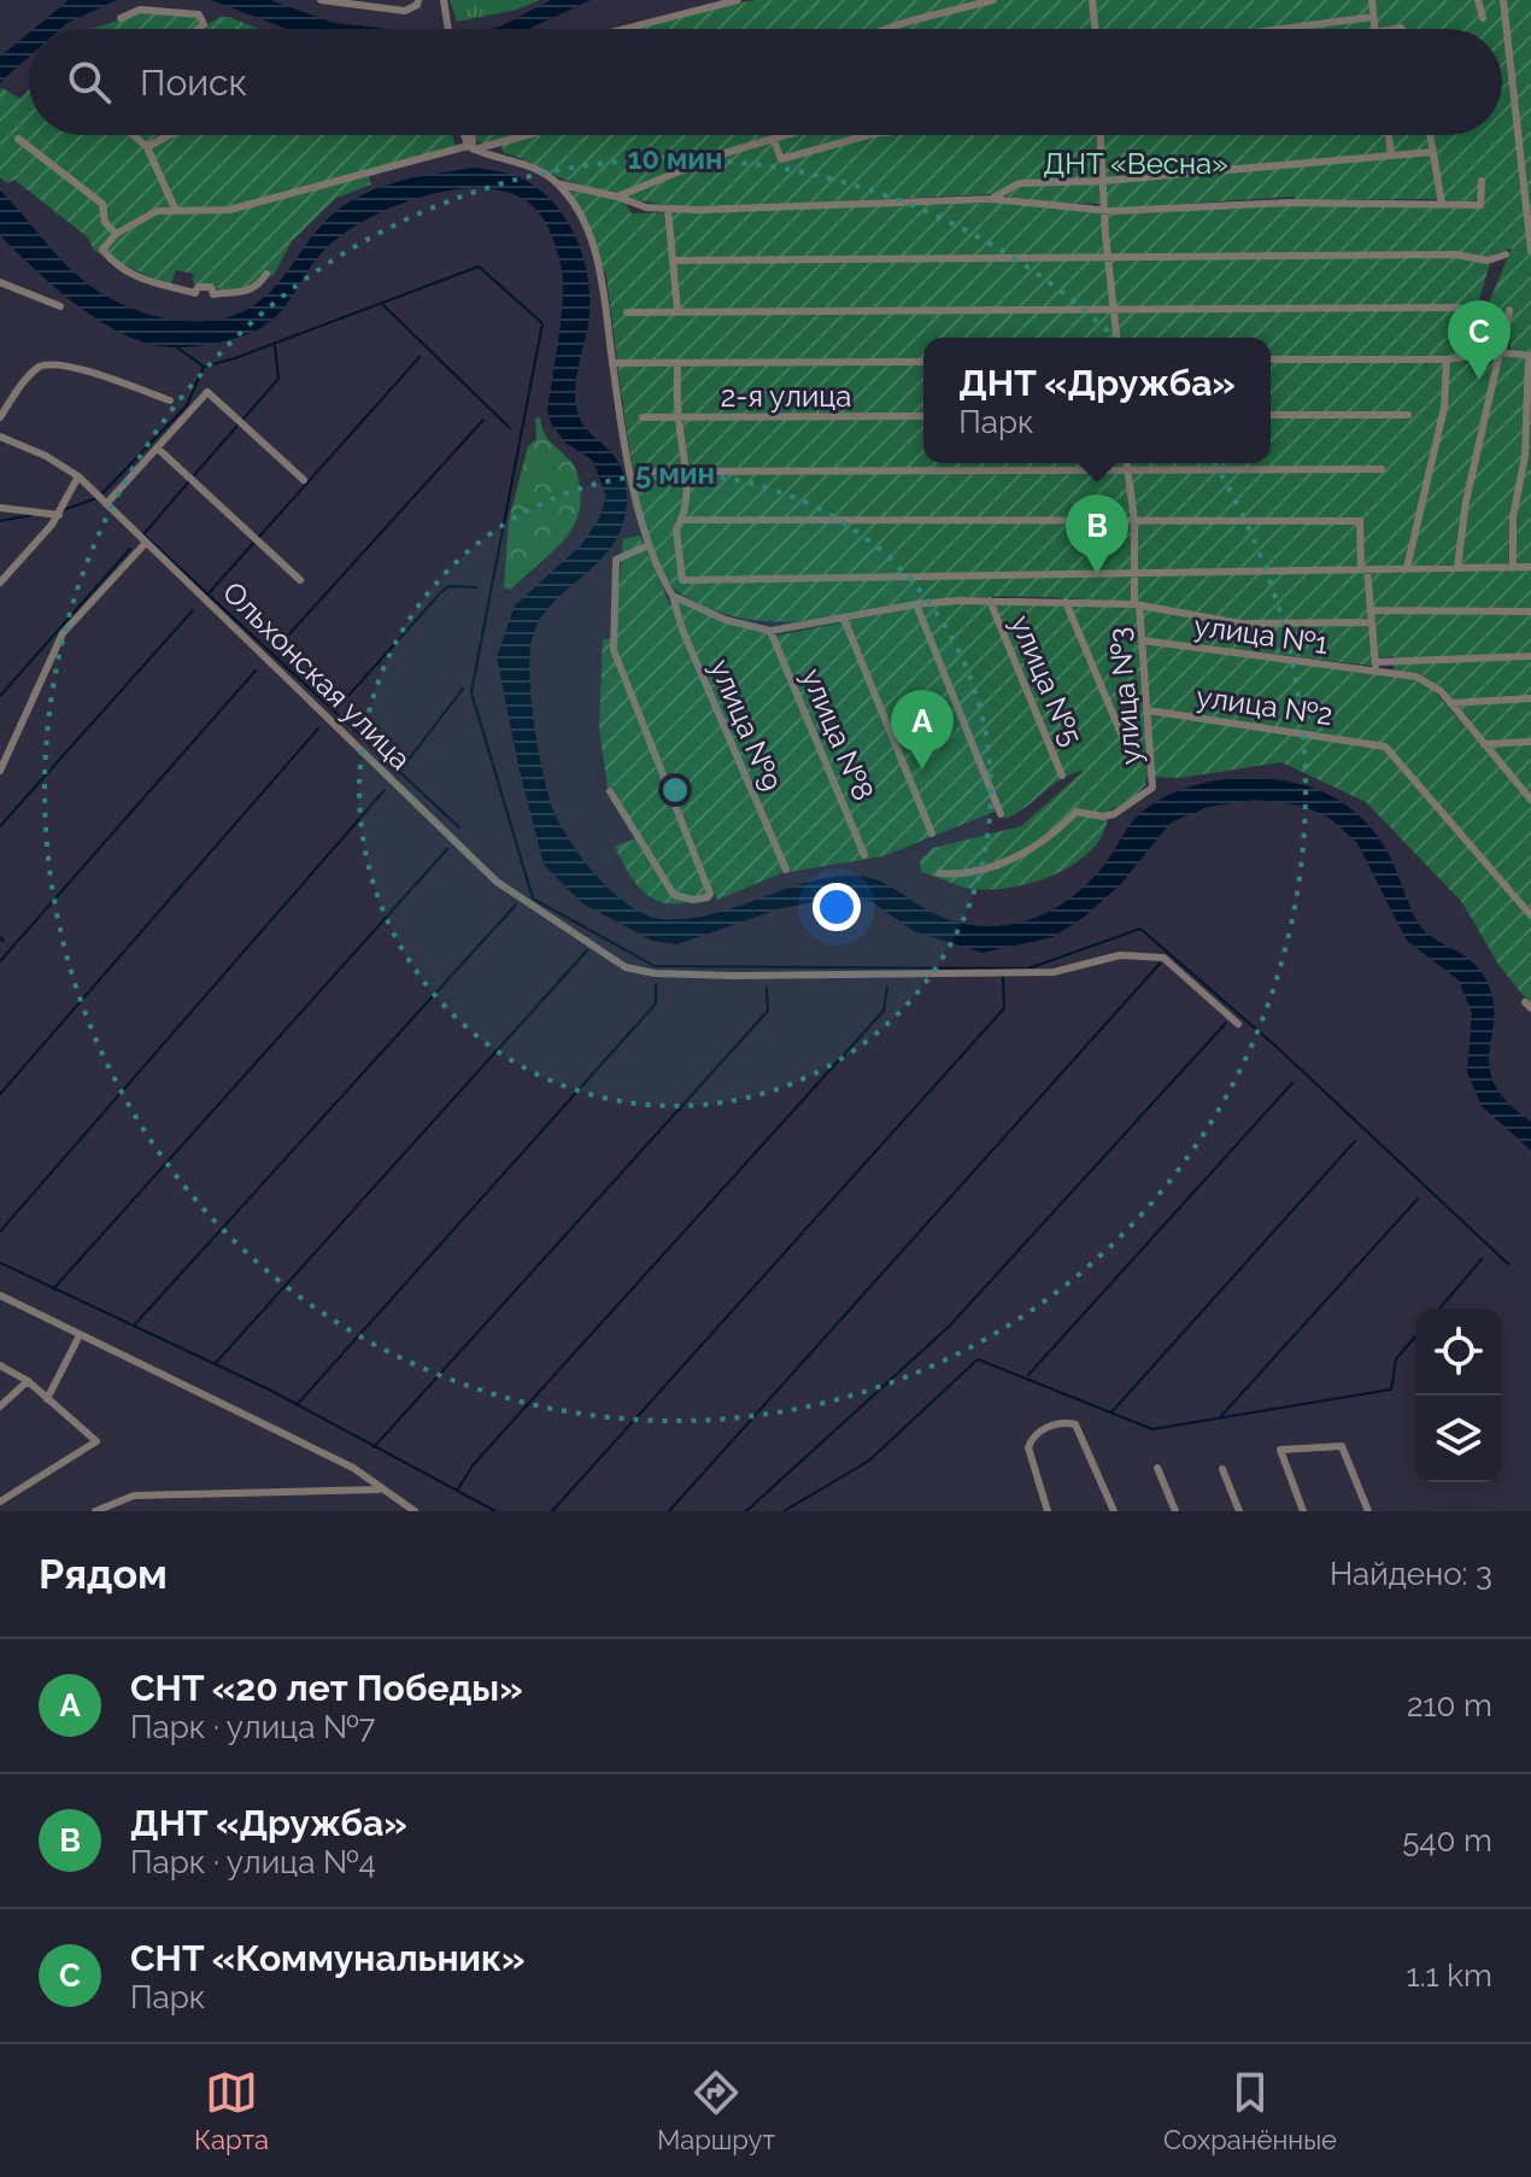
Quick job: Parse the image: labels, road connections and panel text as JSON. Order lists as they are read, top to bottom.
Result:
{
  "streets": {
    "street": [
      "2-я улица",
      "улица №1",
      "Ольхонская улица",
      "улица №5",
      "улица №3",
      "улица №2",
      "улица №9",
      "улица №8"
    ]
  },
  "crossings": [
    ["улица №1", "улица №3"],
    ["улица №3", "улица №2"]
  ],
  "parks": ["ДНТ «Весна»"],
  "page": {
    "search": "Поиск",
    "pins": ["C", "B", "A"],
    "popup": ["ДНТ «Дружба»", "Парк"],
    "heading": ["Рядом", "Найдено: 3"],
    "list": [
      {
        "mark": "A",
        "name": "СНТ «20 лет Победы»",
        "note": "Парк · улица №7",
        "value": "210 m"
      },
      {
        "mark": "B",
        "name": "ДНТ «Дружба»",
        "note": "Парк · улица №4",
        "value": "540 m"
      },
      {
        "mark": "C",
        "name": "СНТ «Коммунальник»",
        "note": "Парк",
        "value": "1.1 km"
      }
    ],
    "nav": ["Карта", "Маршрут", "Сохранённые"]
  },
  "rings": ["10 мин", "5 мин"]
}
